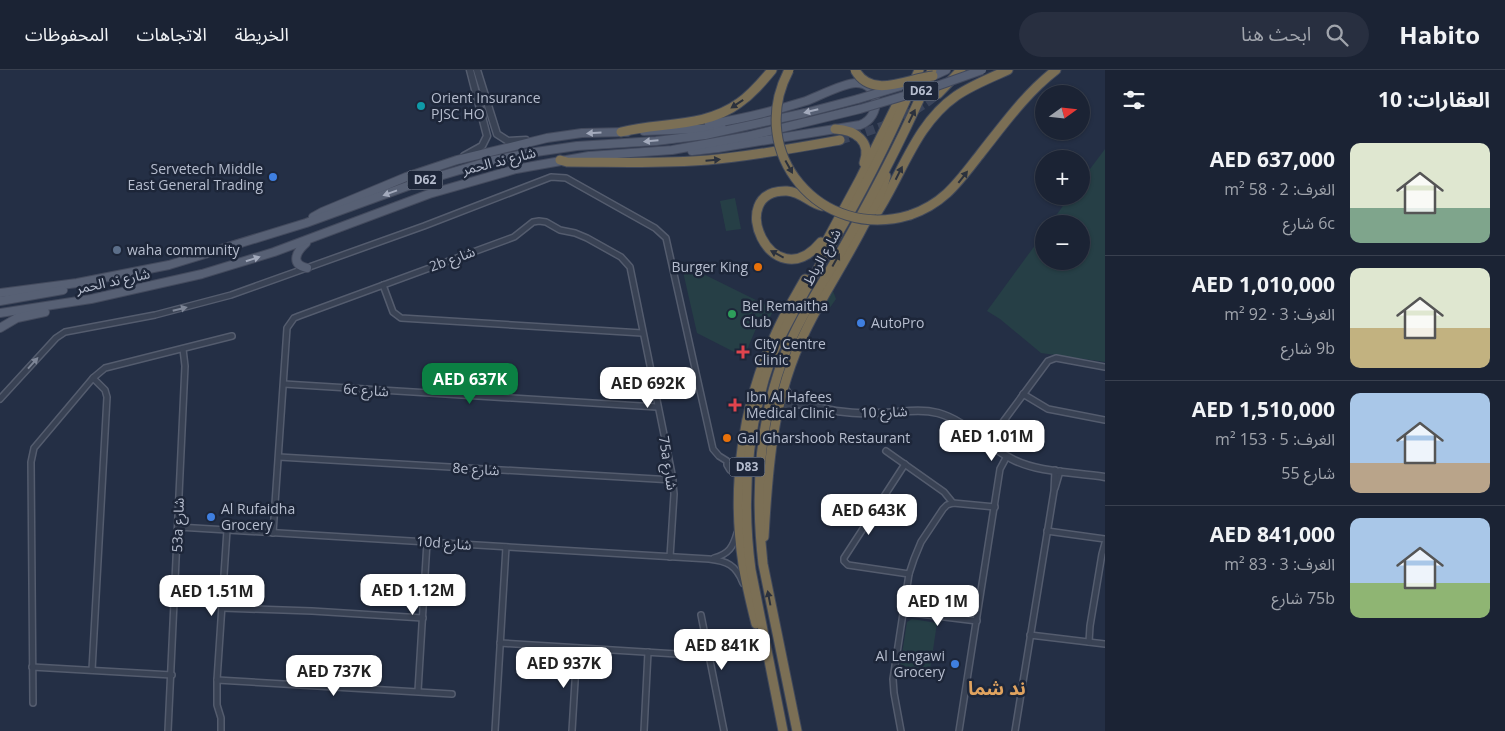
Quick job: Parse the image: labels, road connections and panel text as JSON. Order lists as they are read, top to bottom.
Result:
{
  "streets": {
    "highway": ["شارع الرباط", "D83"],
    "main road": ["D62", "شارع ند الحمر"],
    "street": [
      "2b شارع",
      "6c شارع",
      "شارع 10",
      "75a شارع",
      "8e شارع",
      "53a شارع",
      "10d شارع"
    ]
  },
  "crossings": [
    ["شارع ند الحمر", "شارع الرباط"],
    ["2b شارع", "6c شارع"],
    ["2b شارع", "75a شارع"],
    ["6c شارع", "75a شارع"],
    ["75a شارع", "8e شارع"],
    ["75a شارع", "10d شارع"],
    ["53a شارع", "10d شارع"]
  ],
  "districts": ["ند شما"],
  "places": {
    "other": [
      "Orient Insurance PJSC HO",
      "Servetech Middle East General Trading",
      "waha community",
      "Burger King",
      "Bel Remaitha Club",
      "AutoPro",
      "Gal Gharshoob Restaurant",
      "Al Rufaidha Grocery",
      "Al Lengawi Grocery"
    ],
    "health": ["City Centre Clinic", "Ibn Al Hafees Medical Clinic"]
  },
  "north": "right",
  "page": {
    "header": "Habito",
    "search": "ابحث هنا",
    "nav": ["الخريطة", "الاتجاهات", "المحفوظات"],
    "heading": "العقارات: 10",
    "map_buttons": ["+", "−"],
    "list": [
      {
        "name": "AED 637,000",
        "note": "الغرف: 2 · 58 m² · 6c شارع"
      },
      {
        "name": "AED 1,010,000",
        "note": "الغرف: 3 · 92 m² · 9b شارع"
      },
      {
        "name": "AED 1,510,000",
        "note": "الغرف: 5 · 153 m² · شارع 55"
      },
      {
        "name": "AED 841,000",
        "note": "الغرف: 3 · 83 m² · 75b شارع"
      }
    ],
    "price": [
      "AED 637K",
      "AED 692K",
      "AED 1.01M",
      "AED 643K",
      "AED 1.12M",
      "AED 1.51M",
      "AED 1M",
      "AED 841K",
      "AED 937K",
      "AED 737K"
    ]
  }
}
